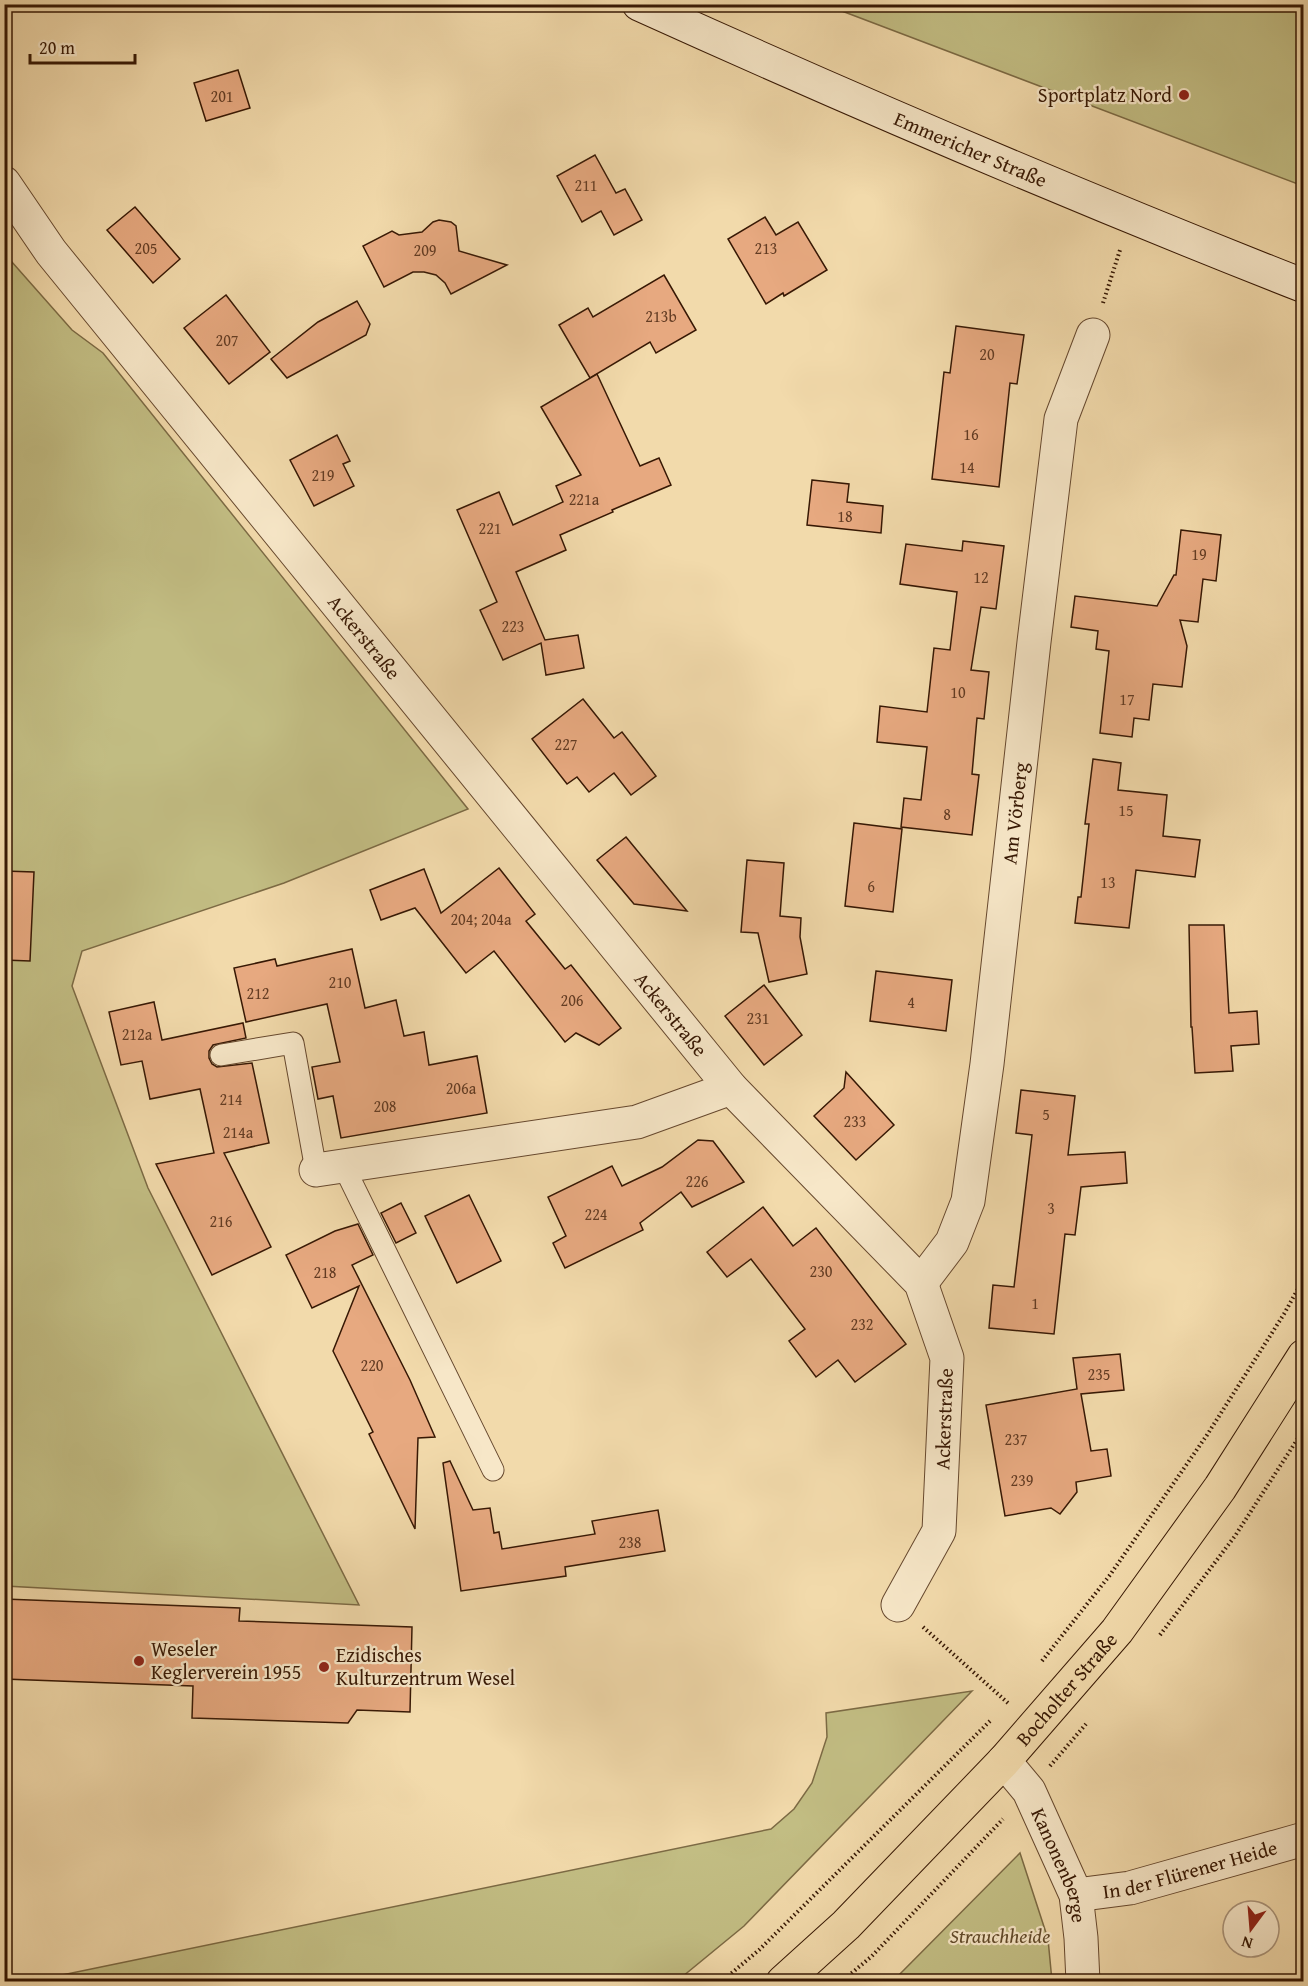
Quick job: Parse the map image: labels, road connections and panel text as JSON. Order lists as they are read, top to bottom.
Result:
{
  "streets": {
    "main road": ["Bocholter Straße"],
    "street": [
      "Emmericher Straße",
      "Ackerstraße",
      "Am Vörberg",
      "Kanonenberge",
      "In der Flürener Heide"
    ]
  },
  "crossings": [
    ["Ackerstraße", "Am Vörberg"],
    ["Bocholter Straße", "Kanonenberge"],
    ["Kanonenberge", "In der Flürener Heide"]
  ],
  "parks": ["Strauchheide"],
  "places": ["Sportplatz Nord", "Weseler Keglerverein 1955", "Ezidisches Kulturzentrum Wesel"],
  "house_numbers": [
    "201",
    "211",
    "205",
    "213",
    "209",
    "213b",
    "207",
    "20",
    "16",
    "14",
    "219",
    "221a",
    "18",
    "221",
    "19",
    "12",
    "223",
    "10",
    "17",
    "227",
    "15",
    "8",
    "13",
    "6",
    "204; 204a",
    "210",
    "212",
    "206",
    "4",
    "231",
    "212a",
    "206a",
    "214",
    "208",
    "5",
    "233",
    "214a",
    "226",
    "3",
    "224",
    "216",
    "230",
    "218",
    "1",
    "232",
    "220",
    "235",
    "237",
    "239",
    "238"
  ],
  "scale_bar": "20 m",
  "north": "bottom"
}
